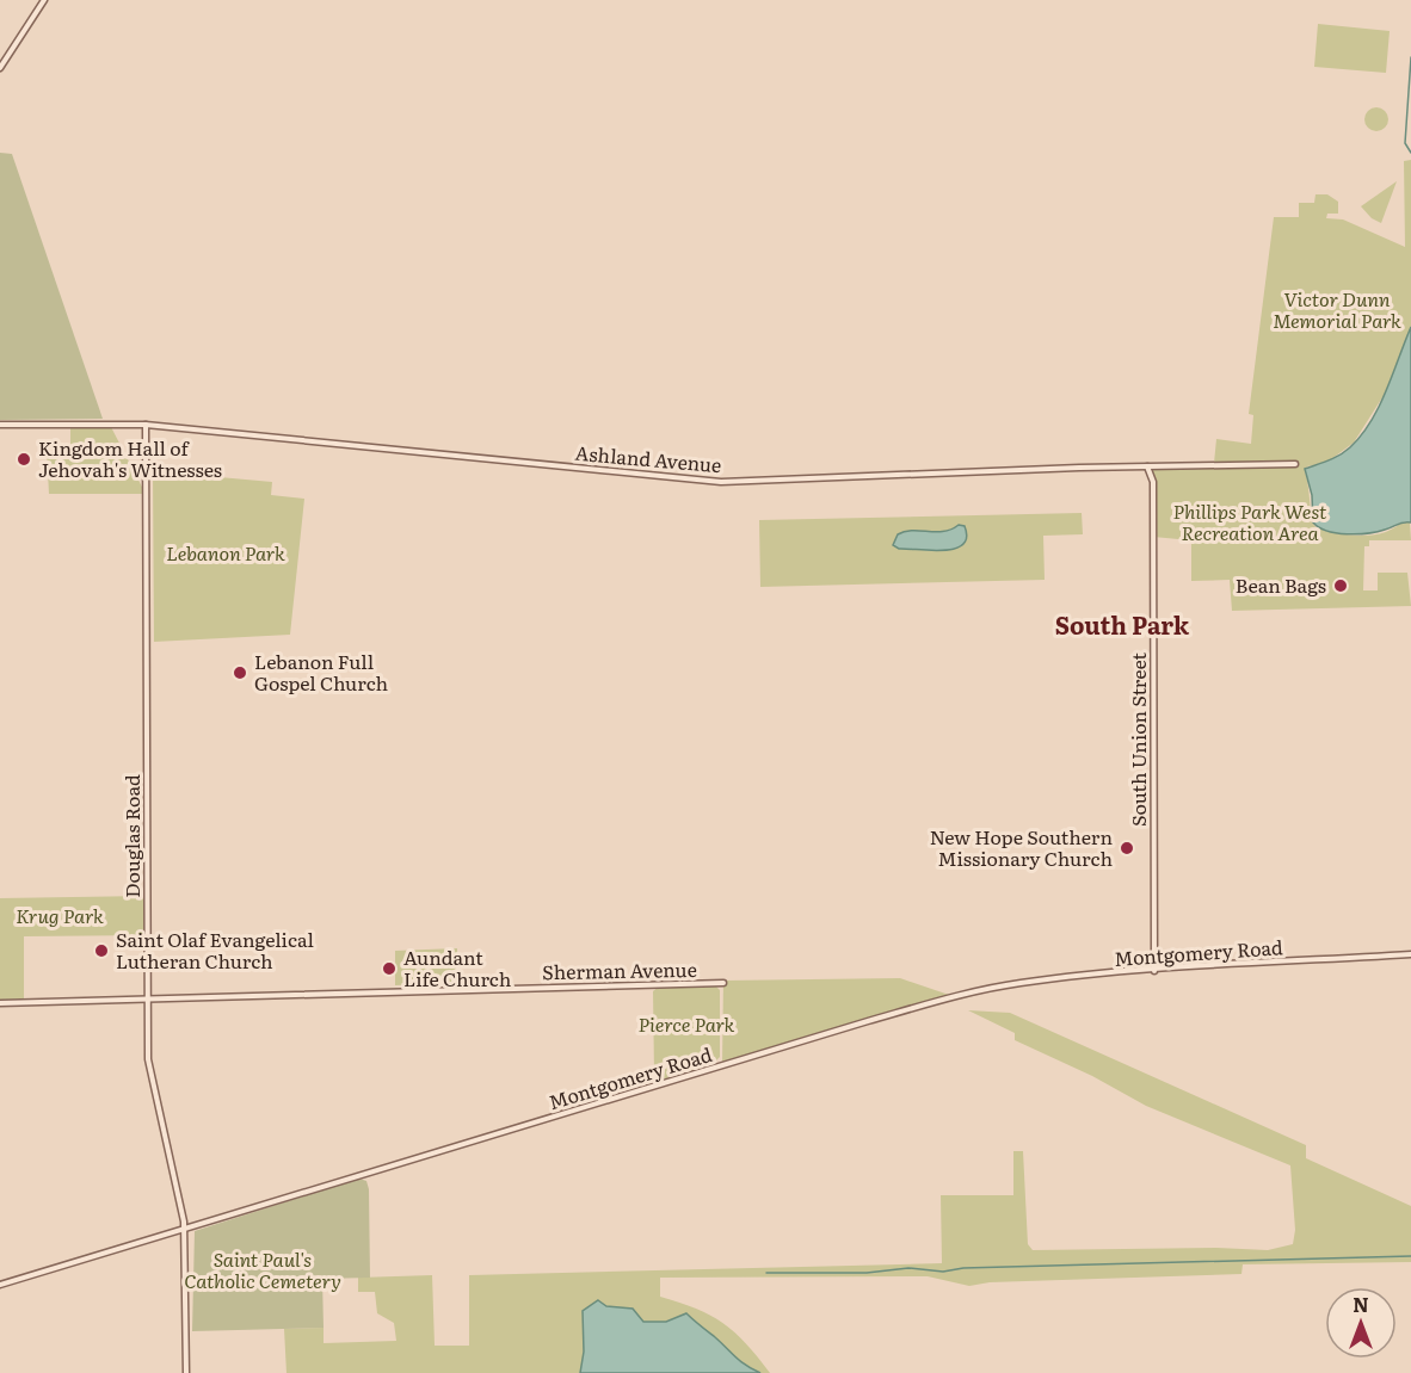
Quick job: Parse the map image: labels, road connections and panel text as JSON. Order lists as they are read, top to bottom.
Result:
{
  "streets": {
    "street": [
      "Ashland Avenue",
      "South Union Street",
      "Douglas Road",
      "Montgomery Road",
      "Sherman Avenue"
    ]
  },
  "crossings": [
    ["Ashland Avenue", "South Union Street"],
    ["Ashland Avenue", "Douglas Road"],
    ["South Union Street", "Montgomery Road"],
    ["Douglas Road", "Montgomery Road"],
    ["Douglas Road", "Sherman Avenue"]
  ],
  "districts": ["South Park"],
  "parks": [
    "Victor Dunn Memorial Park",
    "Phillips Park West Recreation Area",
    "Lebanon Park",
    "Krug Park",
    "Pierce Park",
    "Saint Paul's Catholic Cemetery"
  ],
  "places": [
    "Kingdom Hall of Jehovah's Witnesses",
    "Bean Bags",
    "Lebanon Full Gospel Church",
    "New Hope Southern Missionary Church",
    "Saint Olaf Evangelical Lutheran Church",
    "Aundant Life Church"
  ],
  "north": "top"
}
